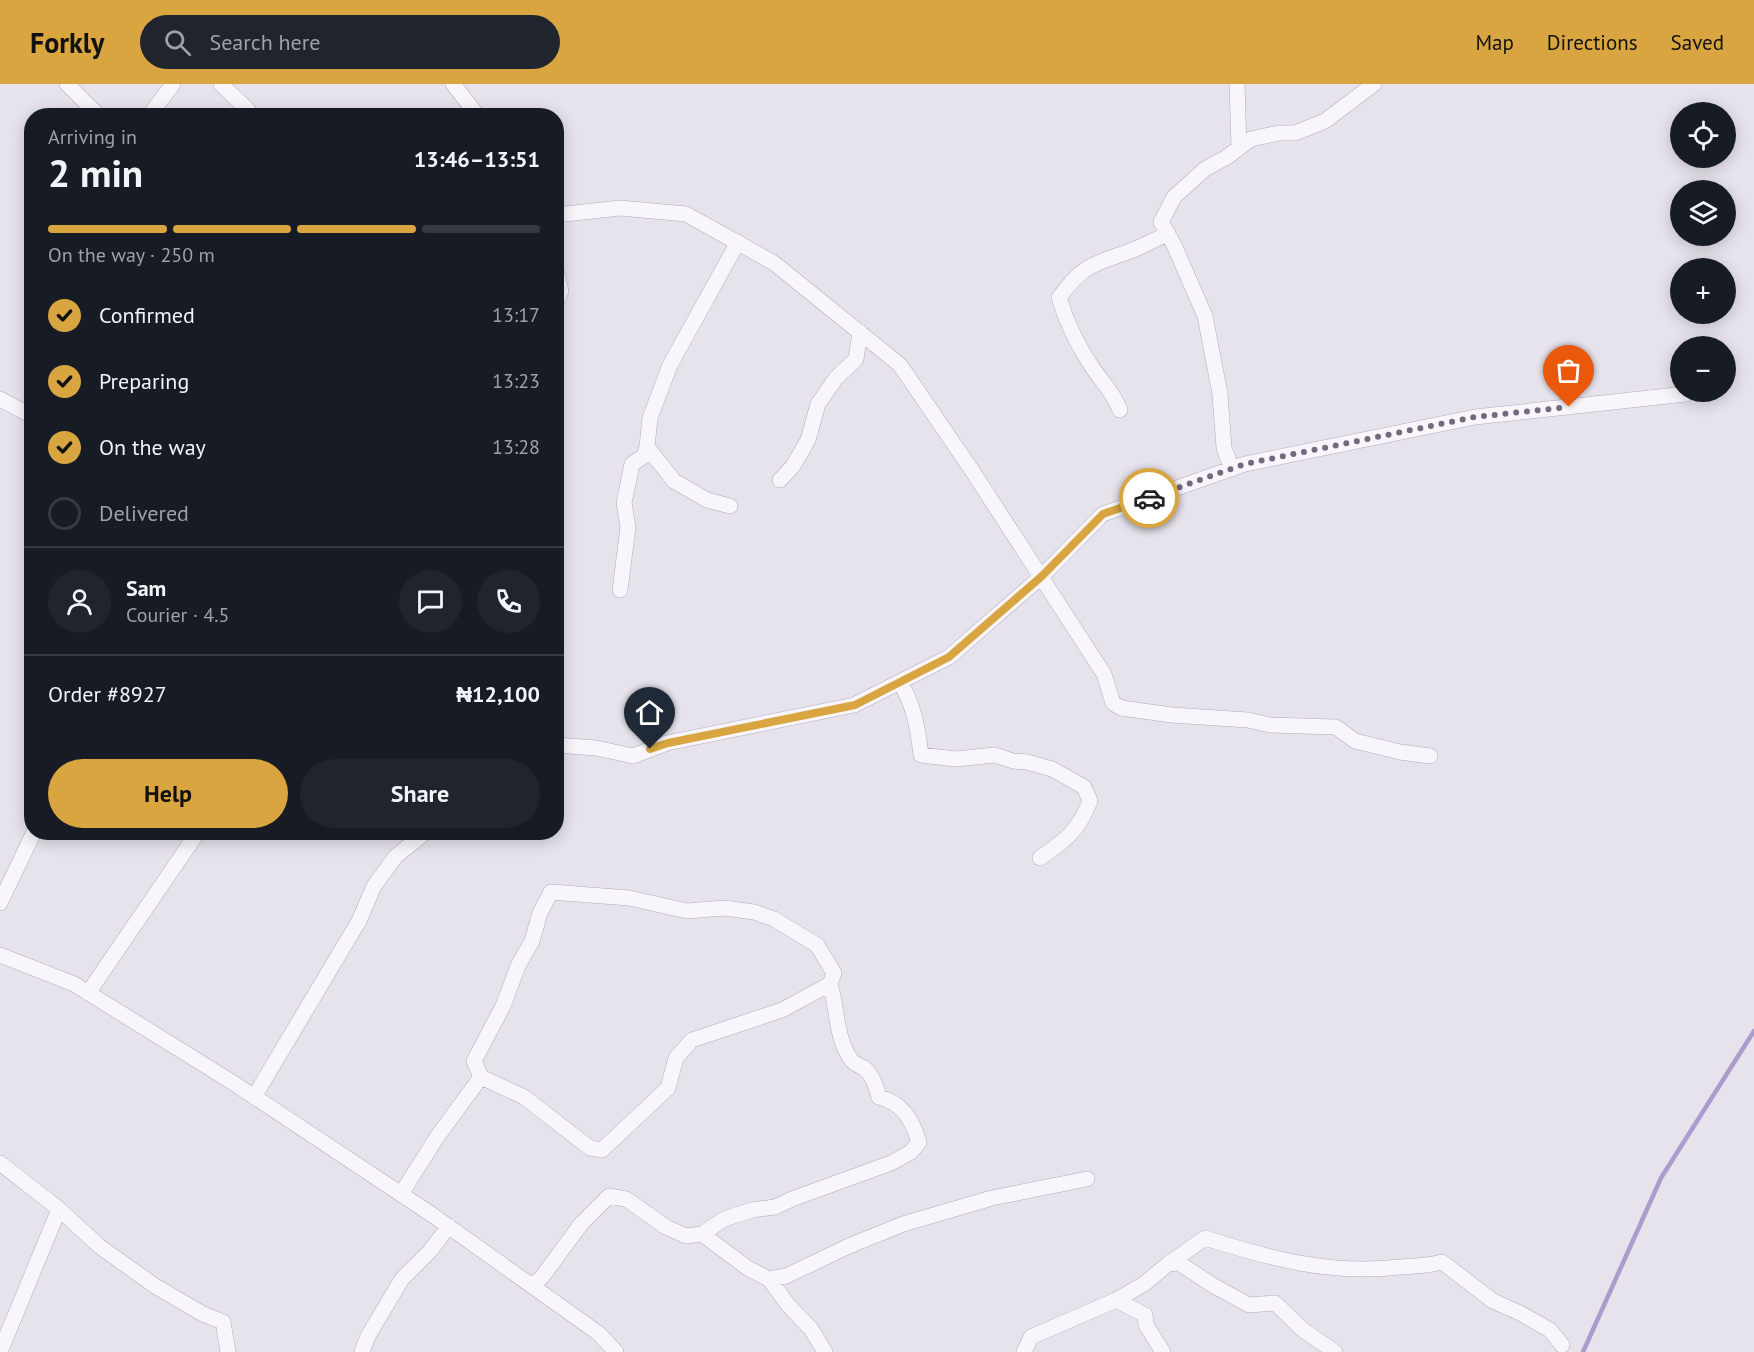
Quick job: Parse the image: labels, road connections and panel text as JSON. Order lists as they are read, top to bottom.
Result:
{
  "page": {
    "header": "Forkly",
    "search": "Search here",
    "nav": ["Map", "Directions", "Saved"],
    "map_buttons": ["+", "−"],
    "heading": ["2 min", "Arriving in", "13:46–13:51"],
    "panel": [
      "Sam",
      "Courier · 4.5",
      "Order #8927",
      "₦12,100"
    ],
    "bar": "On the way · 250 m",
    "list": [
      ["Confirmed", "13:17"],
      ["Preparing", "13:23"],
      ["On the way", "13:28"],
      "Delivered"
    ],
    "buttons": ["Help", "Share"]
  }
}
